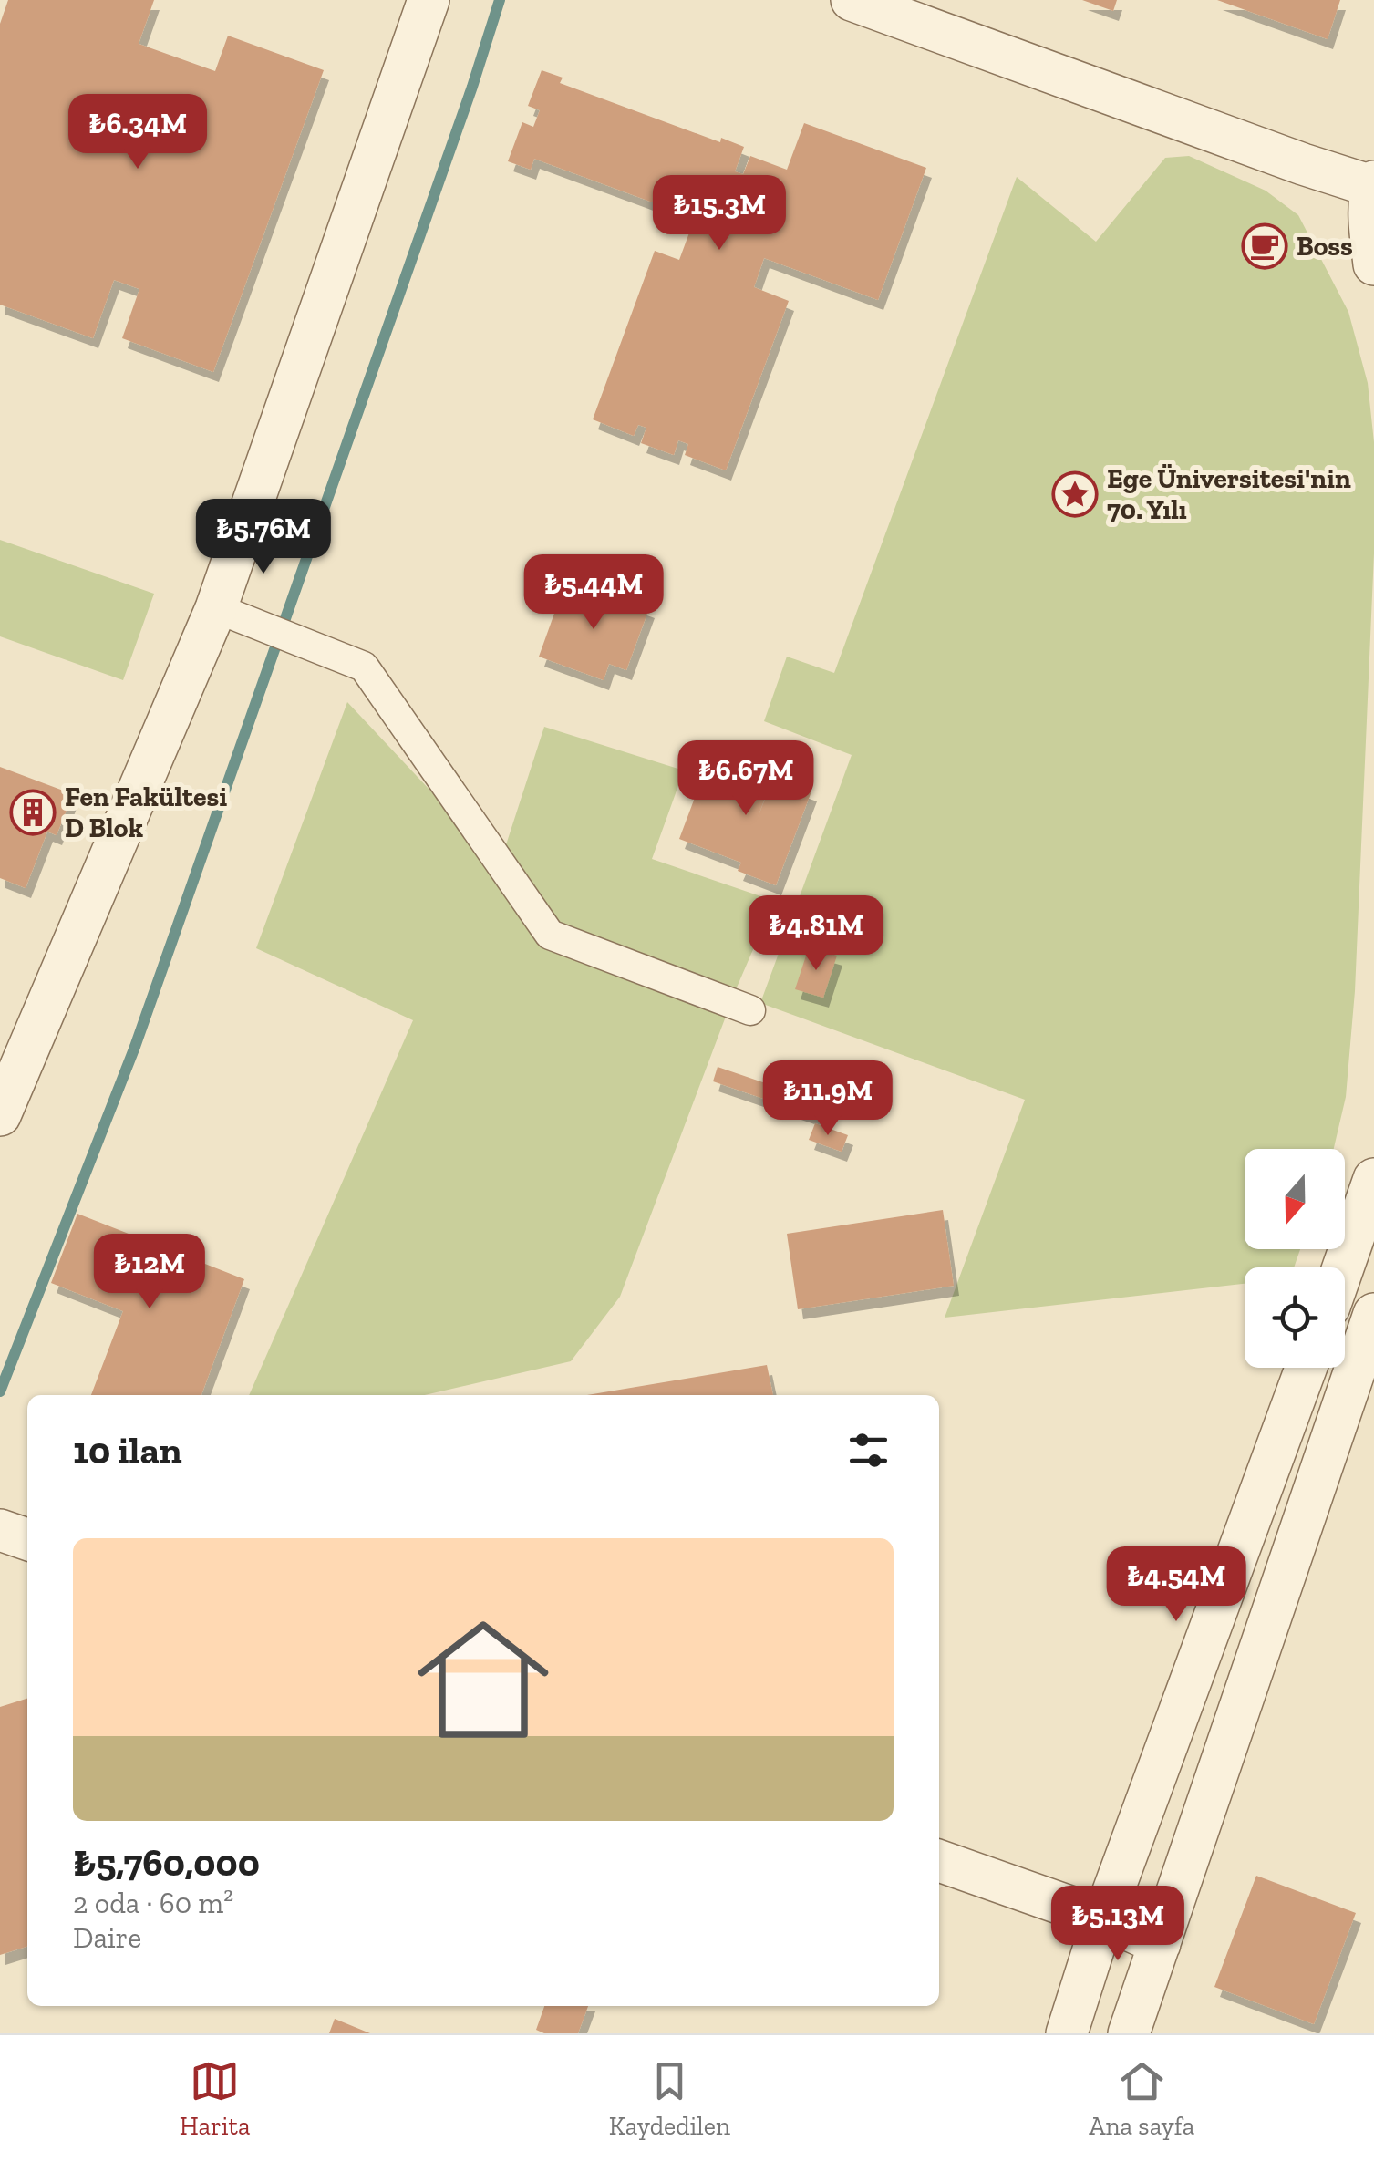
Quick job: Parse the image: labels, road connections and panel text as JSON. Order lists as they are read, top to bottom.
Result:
{
  "places": {
    "cafe": ["Boss"],
    "place": ["Ege Üniversitesi'nin 70. Yılı"],
    "building": ["Fen Fakültesi D Blok"]
  },
  "north": "bottom",
  "page": {
    "price": [
      "₺6.34M",
      "₺15.3M",
      "₺5.76M",
      "₺5.44M",
      "₺6.67M",
      "₺4.81M",
      "₺11.9M",
      "₺12M",
      "₺4.54M",
      "₺5.13M"
    ],
    "heading": "10 ilan",
    "list": [
      {
        "name": "₺5,760,000",
        "note": "2 oda · 60 m² · Daire"
      }
    ],
    "tabs": ["Harita", "Kaydedilen", "Ana sayfa"]
  }
}
